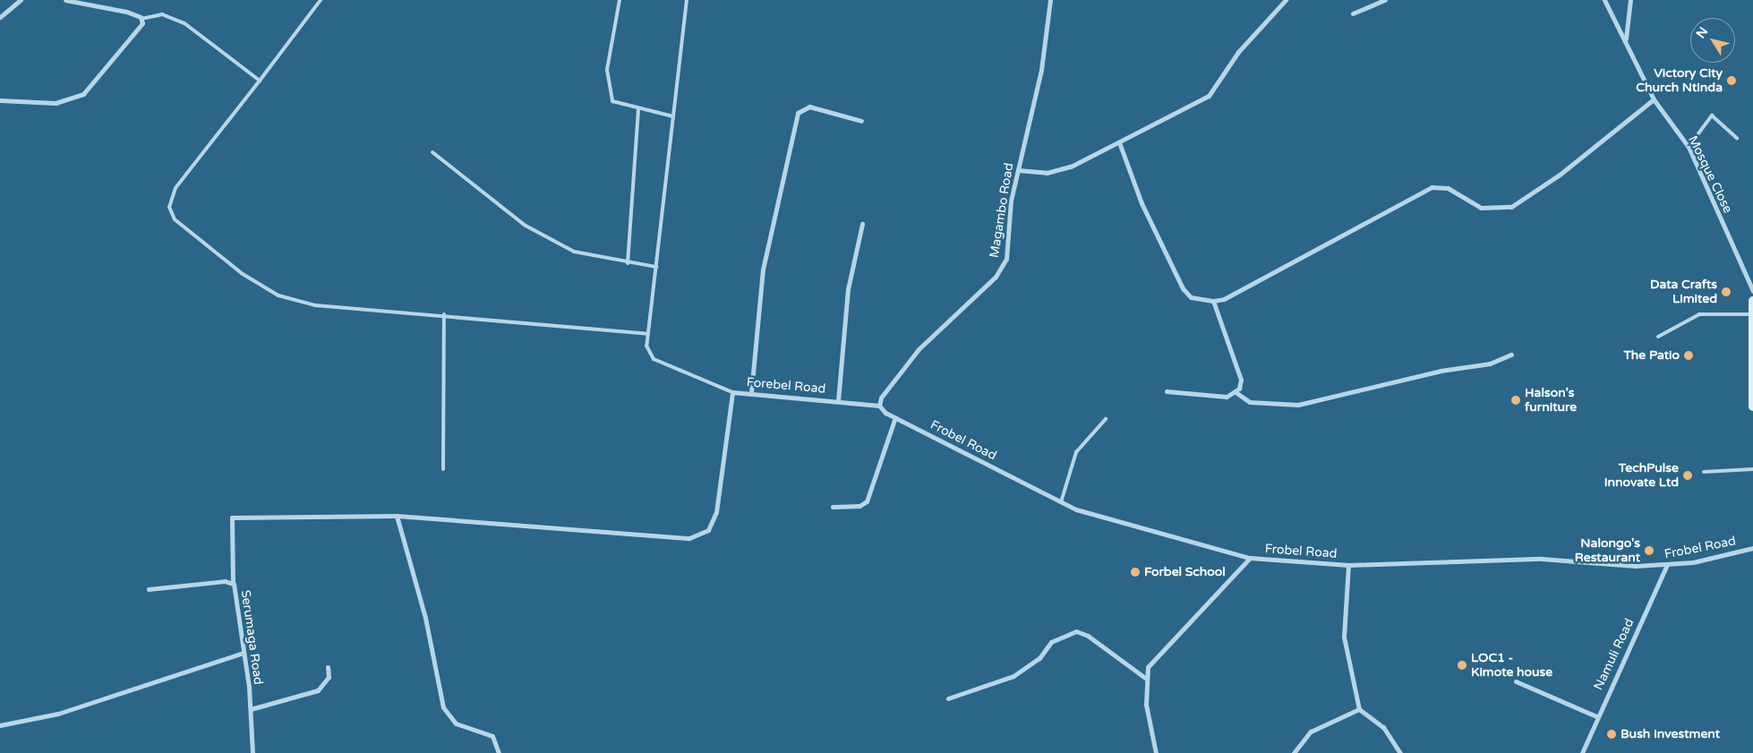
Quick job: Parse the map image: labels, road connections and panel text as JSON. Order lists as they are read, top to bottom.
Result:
{
  "streets": {
    "street": [
      "Mosque Close",
      "Magambo Road",
      "Forebel Road",
      "Frobel Road",
      "Serumaga Road",
      "Namuli Road"
    ]
  },
  "crossings": [
    ["Magambo Road", "Forebel Road"],
    ["Magambo Road", "Frobel Road"],
    ["Forebel Road", "Frobel Road"],
    ["Frobel Road", "Namuli Road"]
  ],
  "places": [
    "Victory City Church Ntinda",
    "Data Crafts Limited",
    "The Patio",
    "Halson's furniture",
    "TechPulse Innovate Ltd",
    "Nalongo's Restaurant",
    "Forbel School",
    "LOC1 - Kimote house",
    "Bush Investment"
  ],
  "north": "top left"
}
